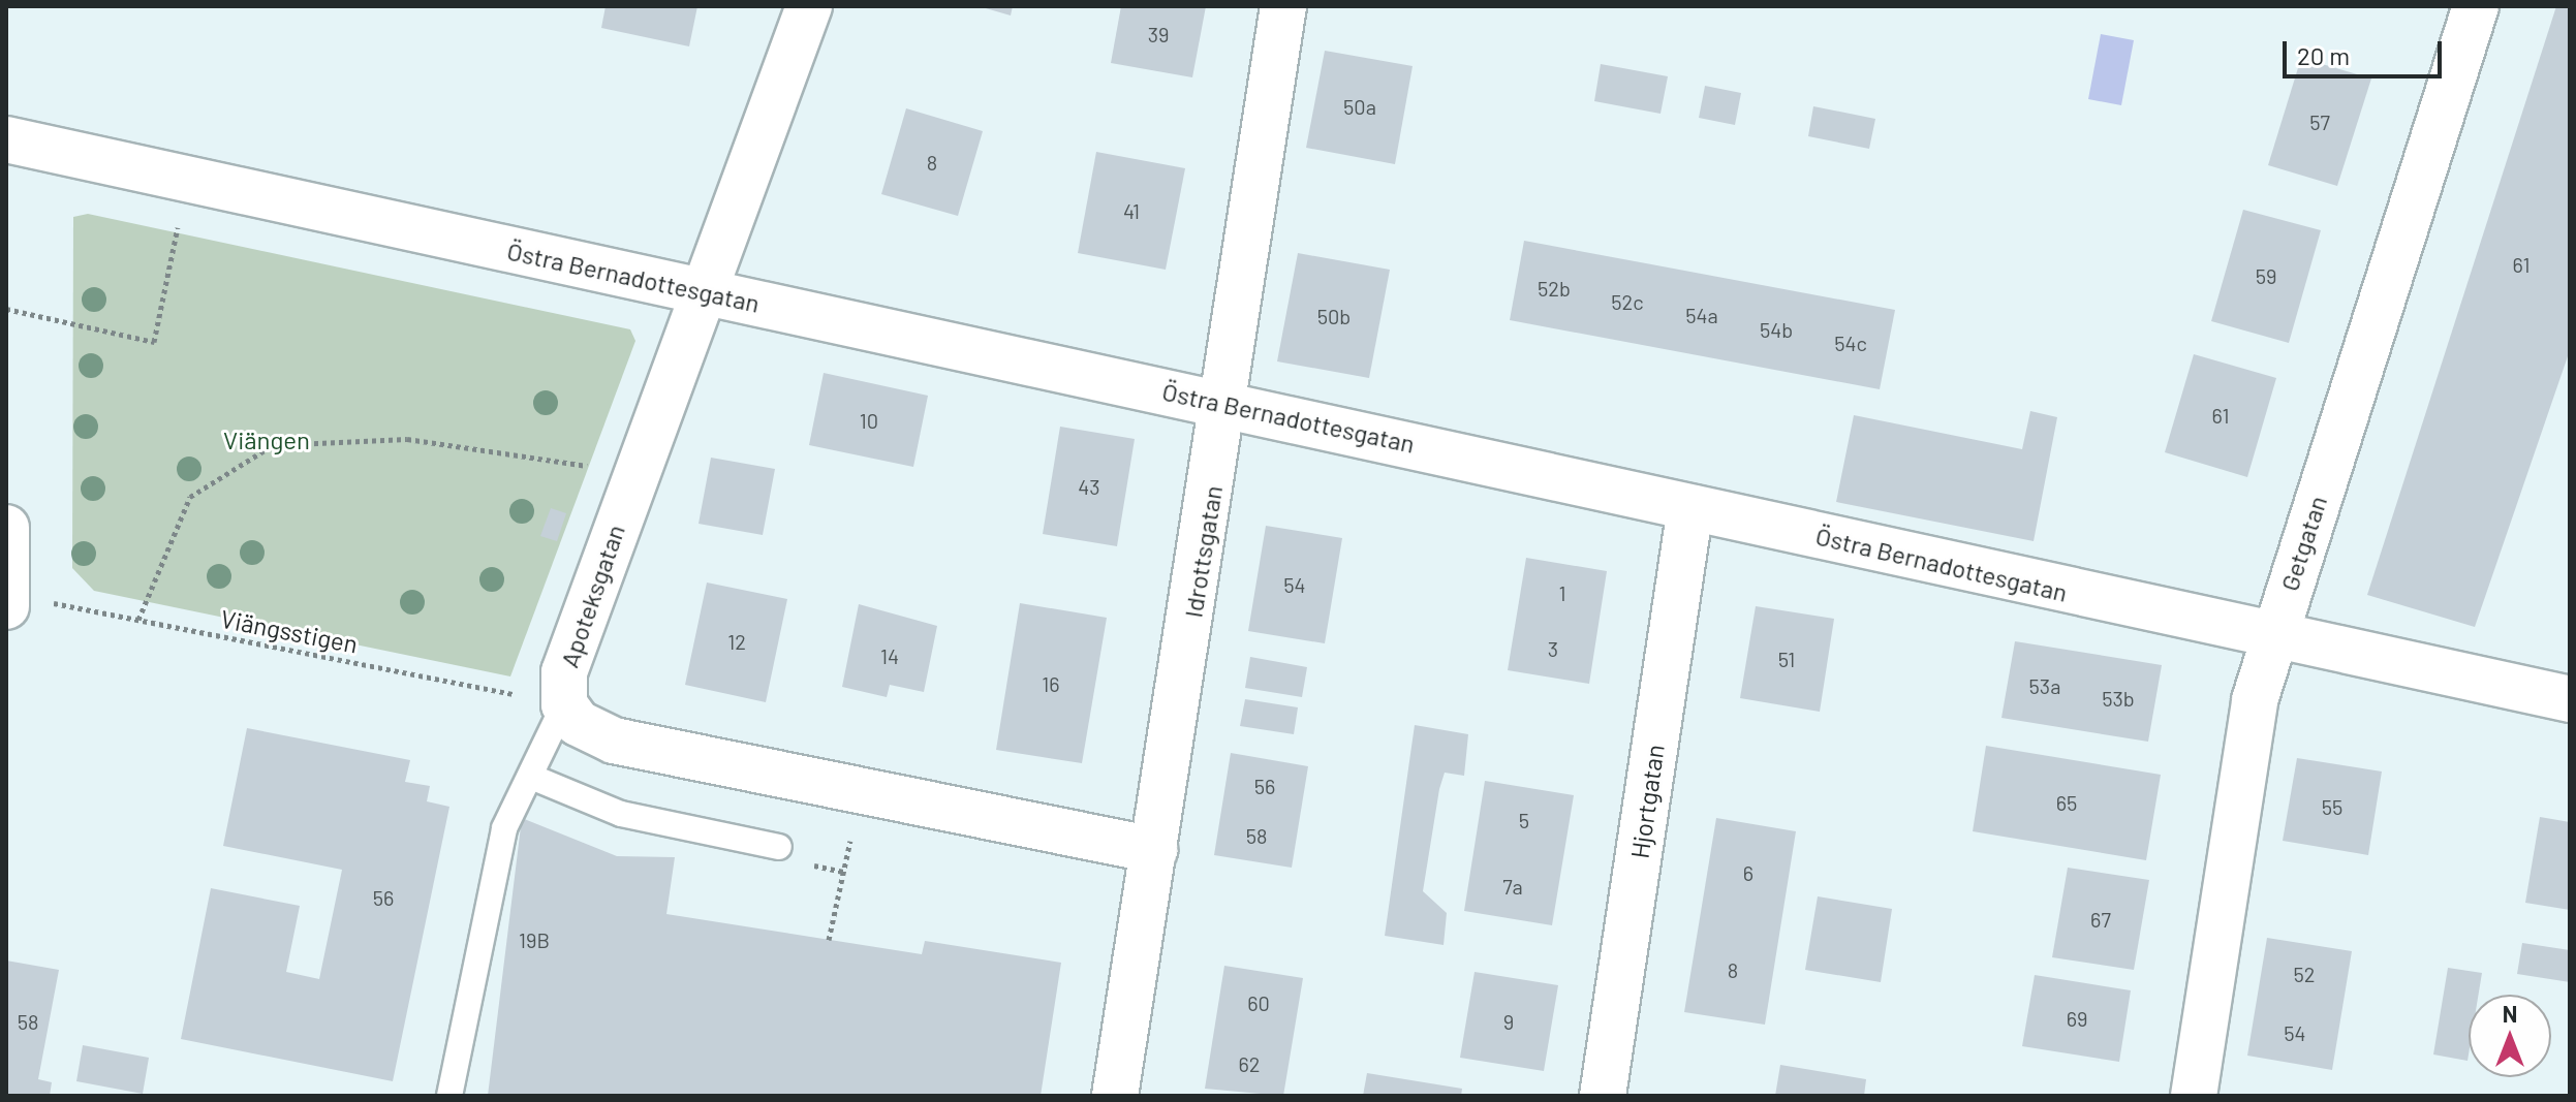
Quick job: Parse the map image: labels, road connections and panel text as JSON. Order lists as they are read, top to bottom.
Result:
{
  "streets": {
    "street": [
      "Östra Bernadottesgatan",
      "Getgatan",
      "Idrottsgatan",
      "Apoteksgatan",
      "Hjortgatan"
    ],
    "path": ["Viängsstigen"]
  },
  "crossings": [
    ["Östra Bernadottesgatan", "Getgatan"],
    ["Östra Bernadottesgatan", "Idrottsgatan"],
    ["Östra Bernadottesgatan", "Apoteksgatan"],
    ["Östra Bernadottesgatan", "Hjortgatan"],
    ["Idrottsgatan", "Apoteksgatan"],
    ["Apoteksgatan", "Viängsstigen"]
  ],
  "parks": ["Viängen"],
  "house_numbers": [
    "39",
    "50a",
    "57",
    "8",
    "41",
    "61",
    "59",
    "52b",
    "52c",
    "54a",
    "50b",
    "54b",
    "54c",
    "61",
    "10",
    "43",
    "54",
    "1",
    "12",
    "3",
    "14",
    "51",
    "16",
    "53a",
    "53b",
    "56",
    "65",
    "55",
    "5",
    "58",
    "6",
    "7a",
    "56",
    "67",
    "19B",
    "8",
    "52",
    "60",
    "69",
    "58",
    "9",
    "54",
    "62"
  ],
  "scale_bar": "20 m",
  "north": "top"
}
